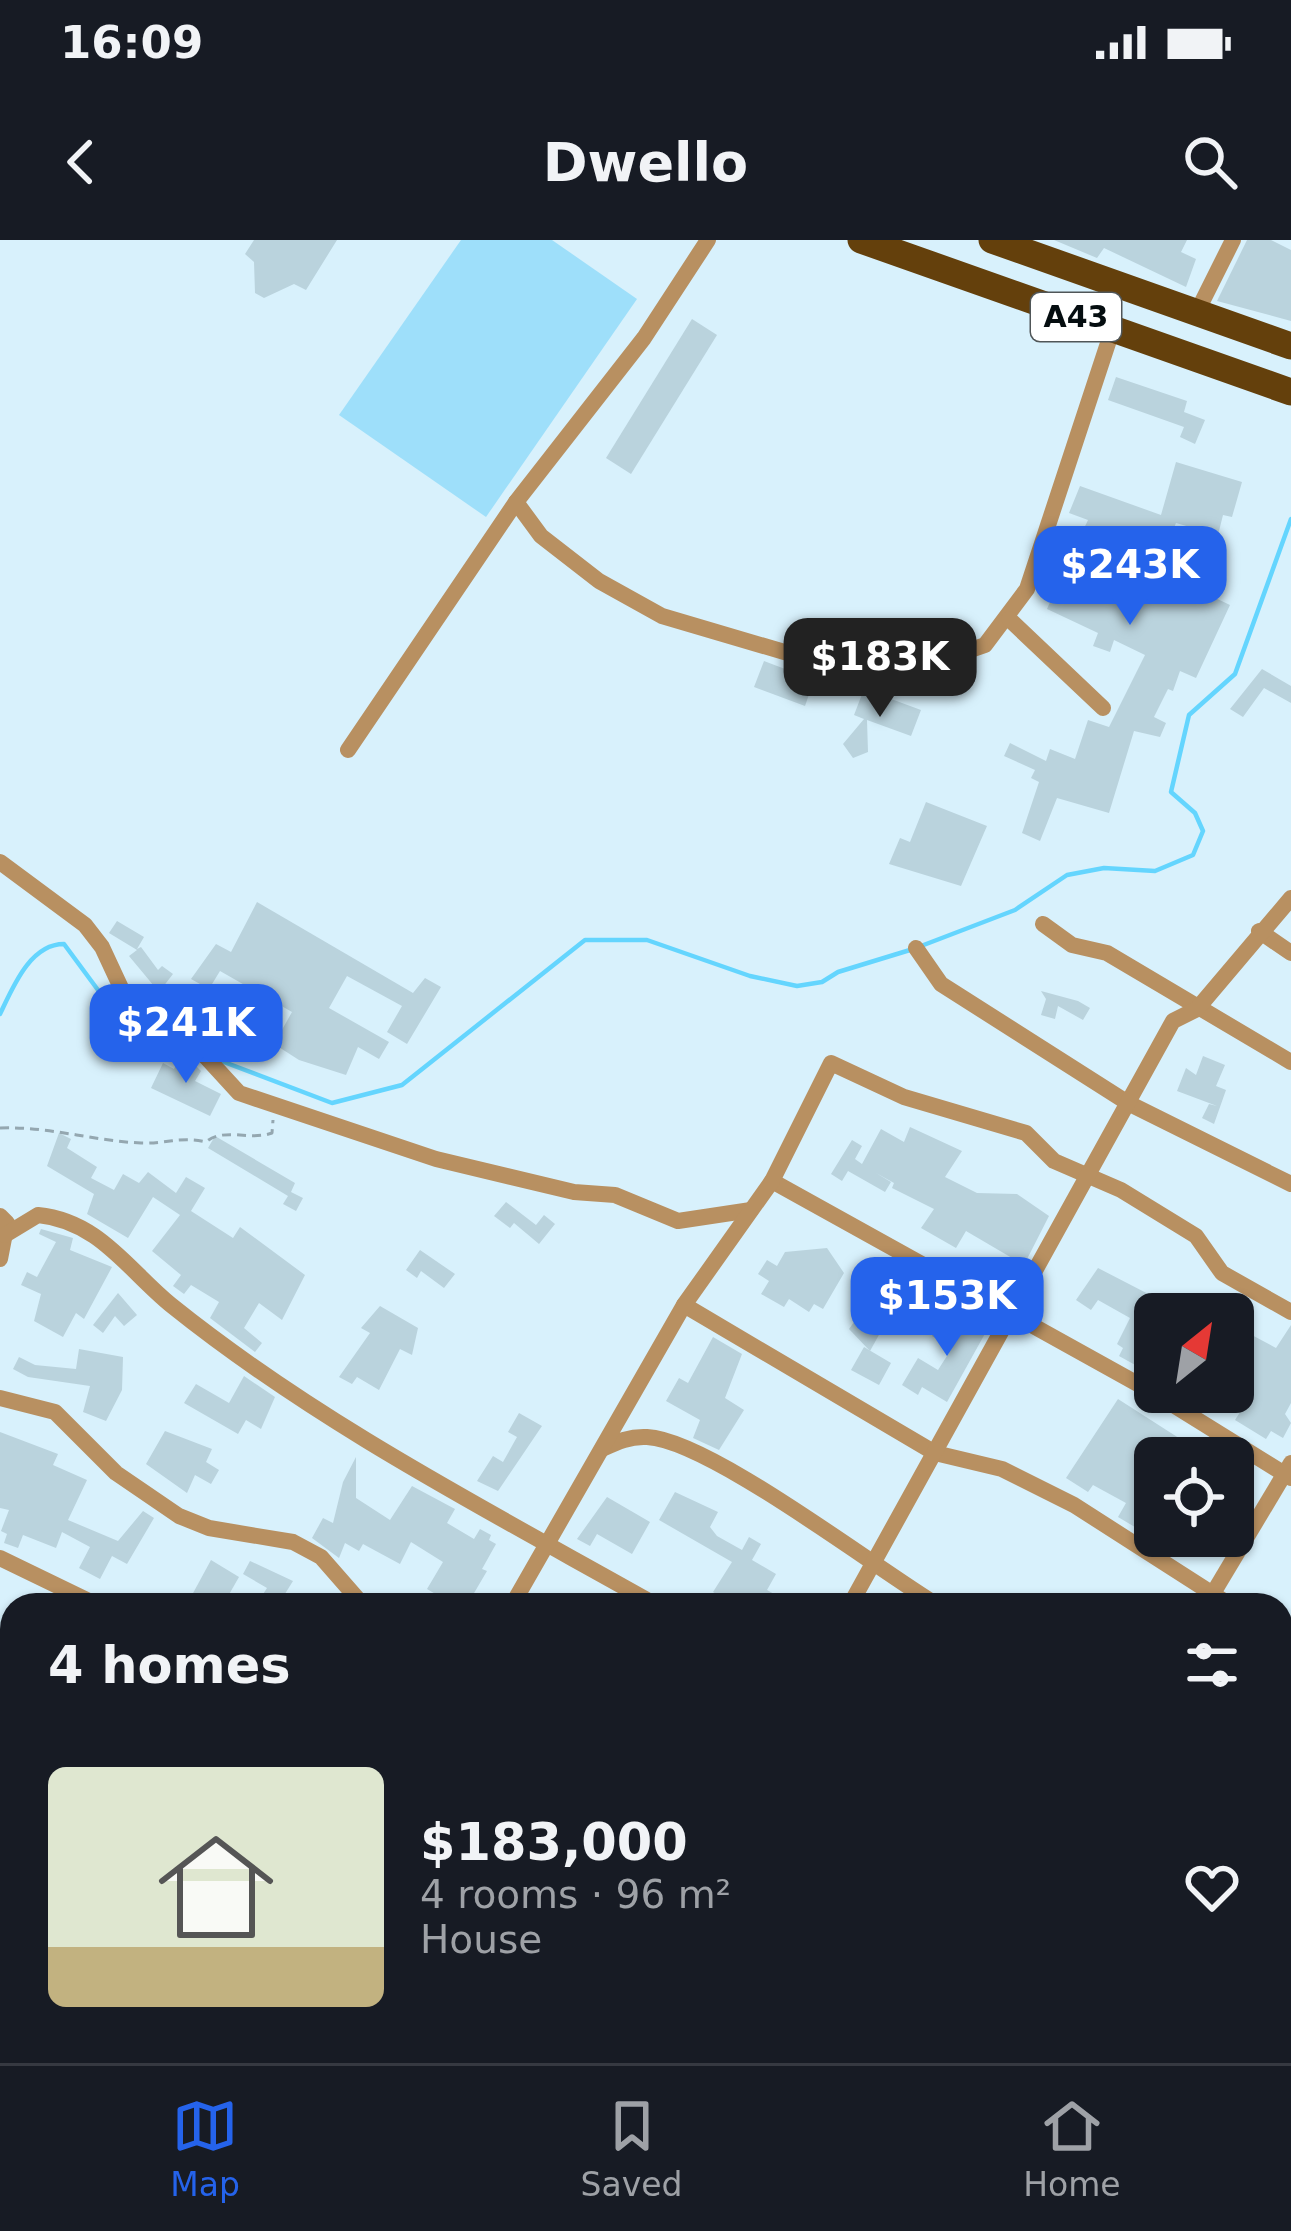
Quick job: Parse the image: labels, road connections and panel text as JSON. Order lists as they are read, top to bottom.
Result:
{
  "streets": {
    "highway": ["A43"]
  },
  "north": "top right",
  "page": {
    "status": "16:09",
    "header": "Dwello",
    "price": [
      "$243K",
      "$183K",
      "$241K",
      "$153K"
    ],
    "heading": "4 homes",
    "list": [
      {
        "name": "$183,000",
        "note": "4 rooms · 96 m² · House"
      }
    ],
    "tabs": ["Map", "Saved", "Home"]
  }
}
